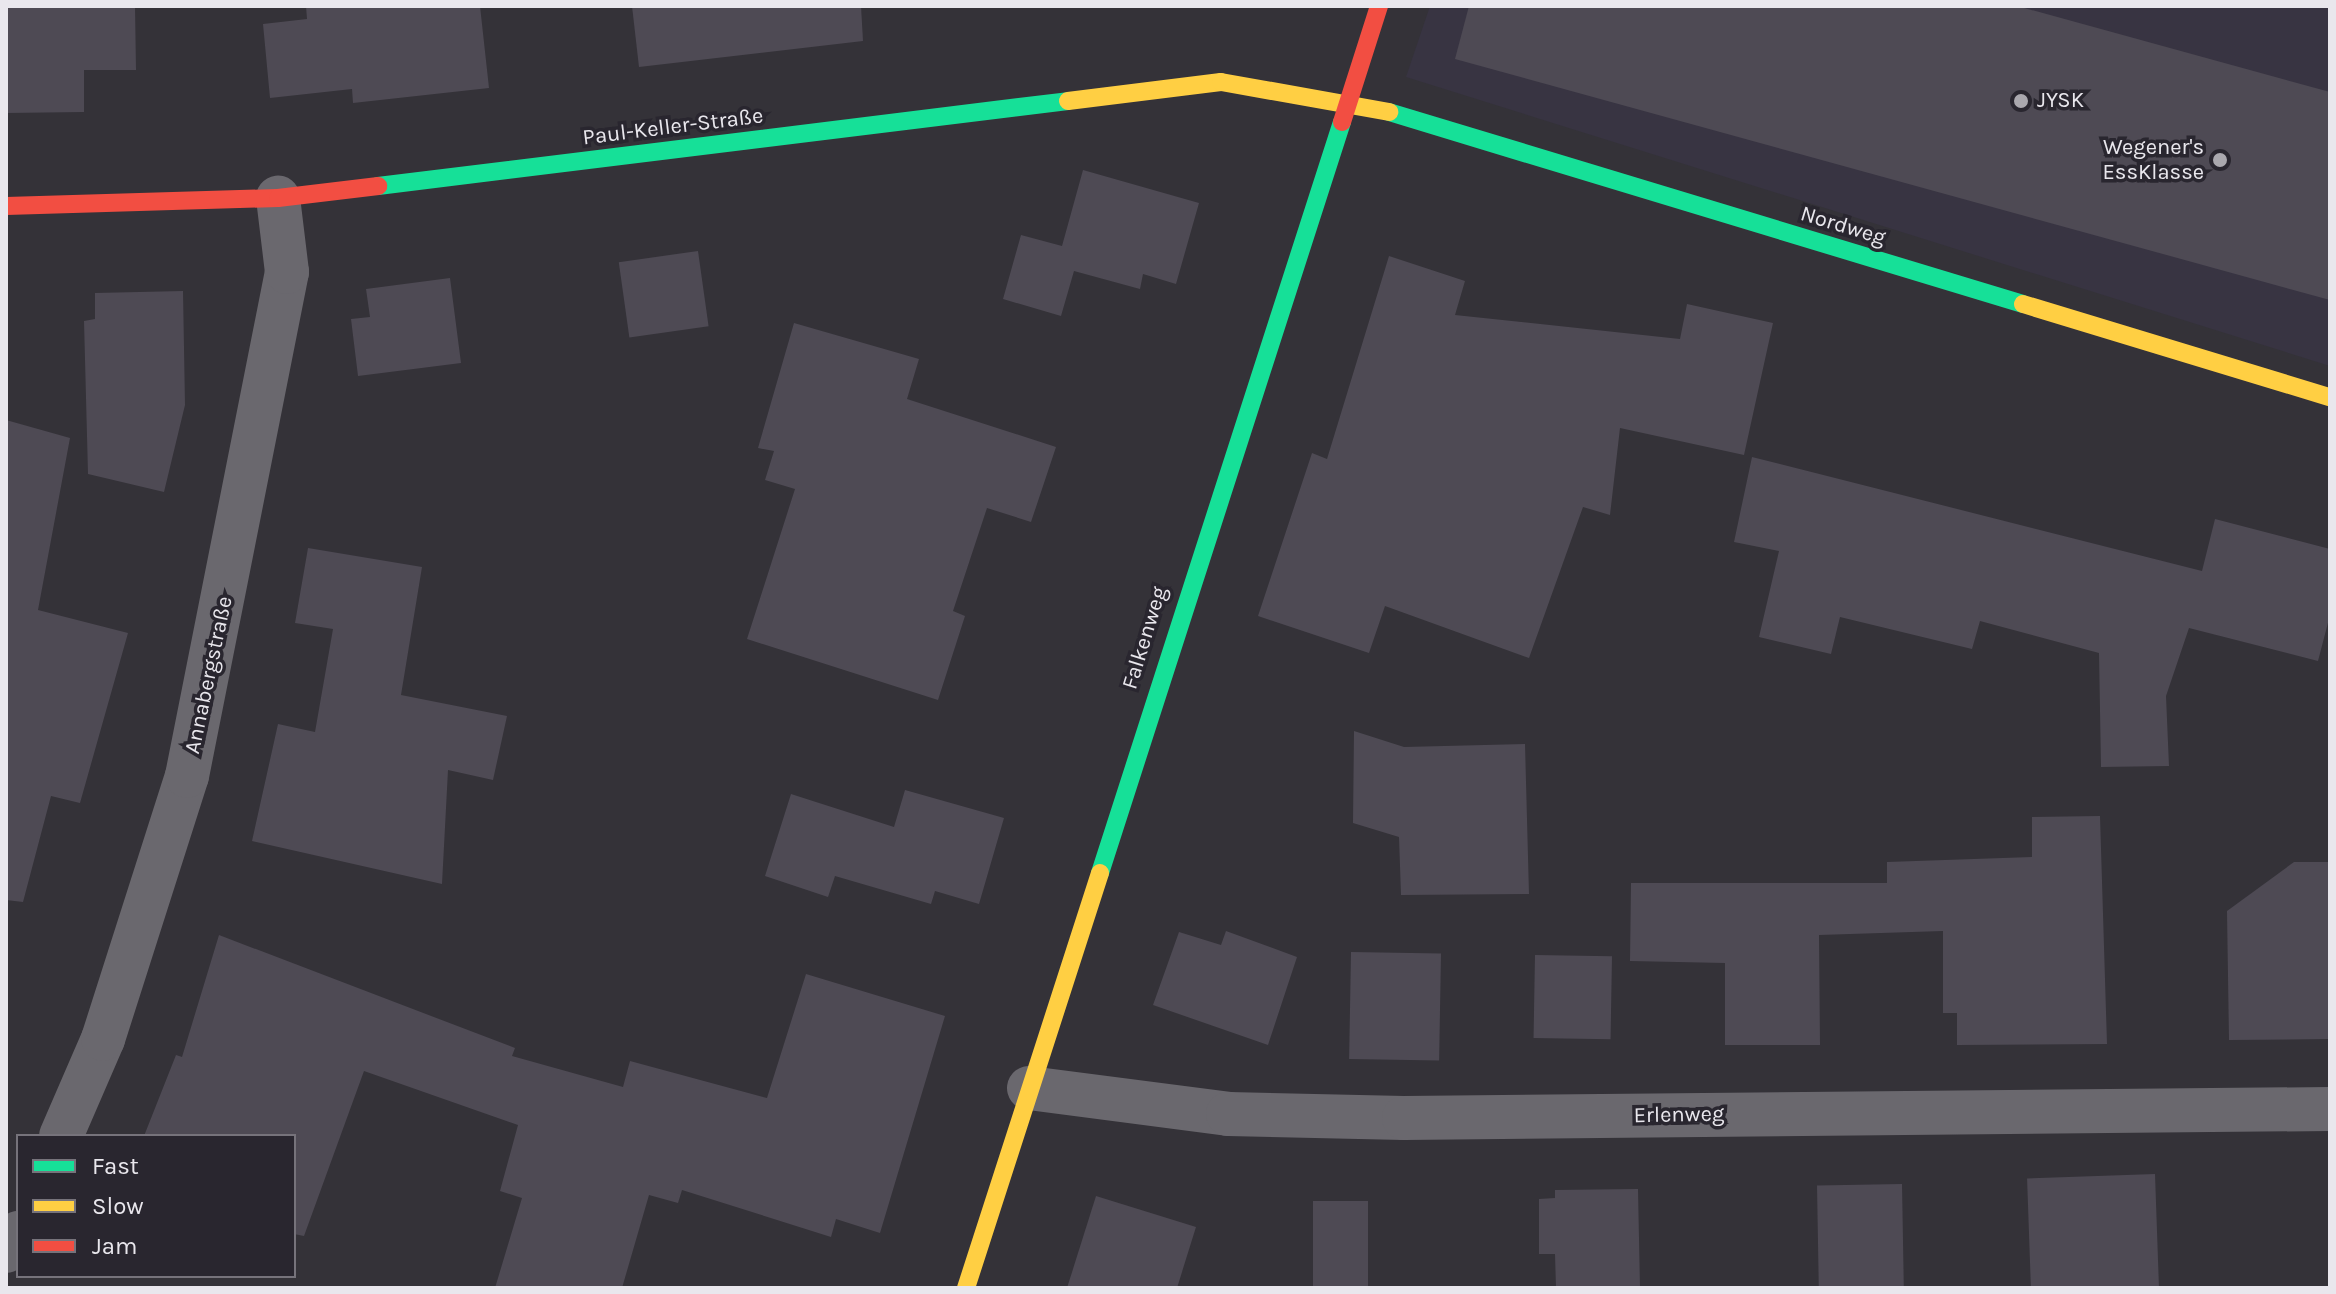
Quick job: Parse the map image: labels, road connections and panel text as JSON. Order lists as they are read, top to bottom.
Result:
{
  "streets": {
    "street": [
      "Paul-Keller-Straße",
      "Nordweg",
      "Falkenweg",
      "Annabergstraße",
      "Erlenweg"
    ]
  },
  "crossings": [
    ["Paul-Keller-Straße", "Nordweg"],
    ["Paul-Keller-Straße", "Falkenweg"],
    ["Paul-Keller-Straße", "Annabergstraße"],
    ["Nordweg", "Falkenweg"],
    ["Falkenweg", "Erlenweg"]
  ],
  "places": ["JYSK", "Wegener's EssKlasse"],
  "legend": ["Fast", "Slow", "Jam"]
}
